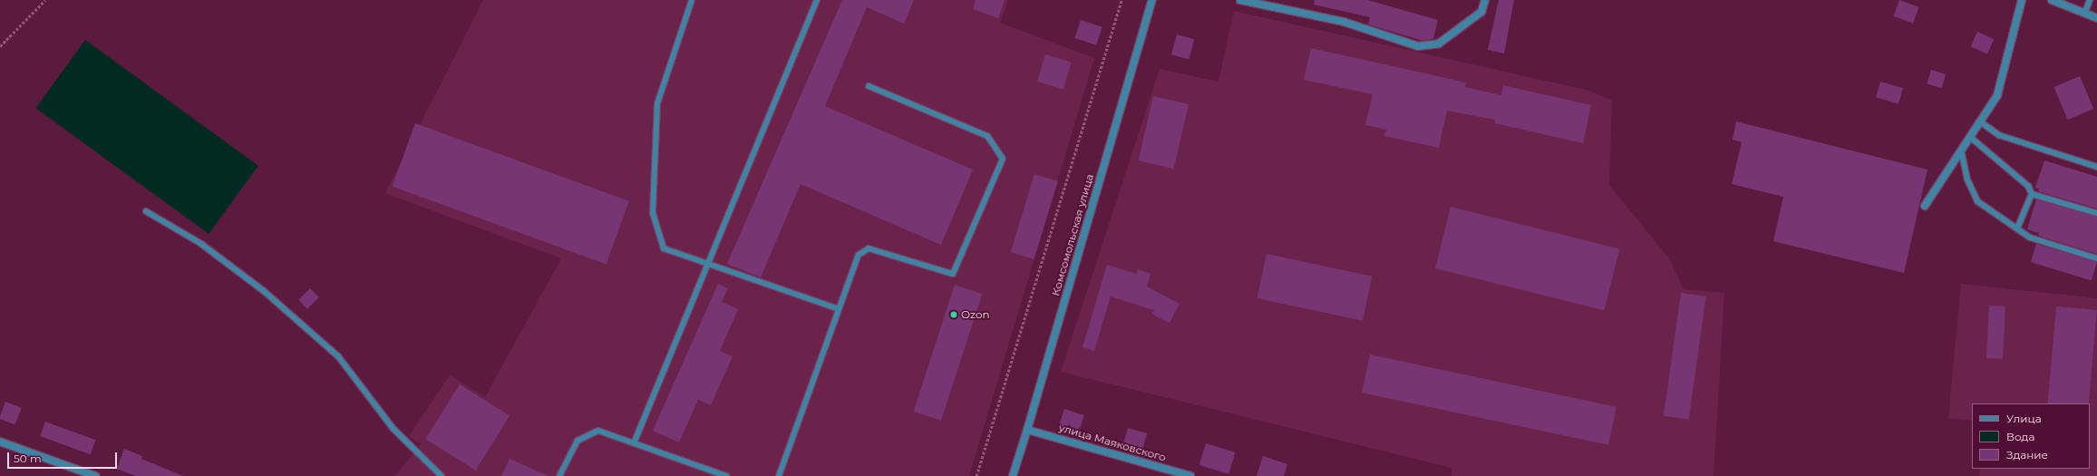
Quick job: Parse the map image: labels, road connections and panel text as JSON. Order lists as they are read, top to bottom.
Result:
{
  "streets": {
    "street": ["Комсомольская улица", "улица Маяковского"]
  },
  "crossings": [
    ["Комсомольская улица", "улица Маяковского"]
  ],
  "places": ["Ozon"],
  "legend": ["Улица", "Вода", "Здание"],
  "scale_bar": "50 m"
}
